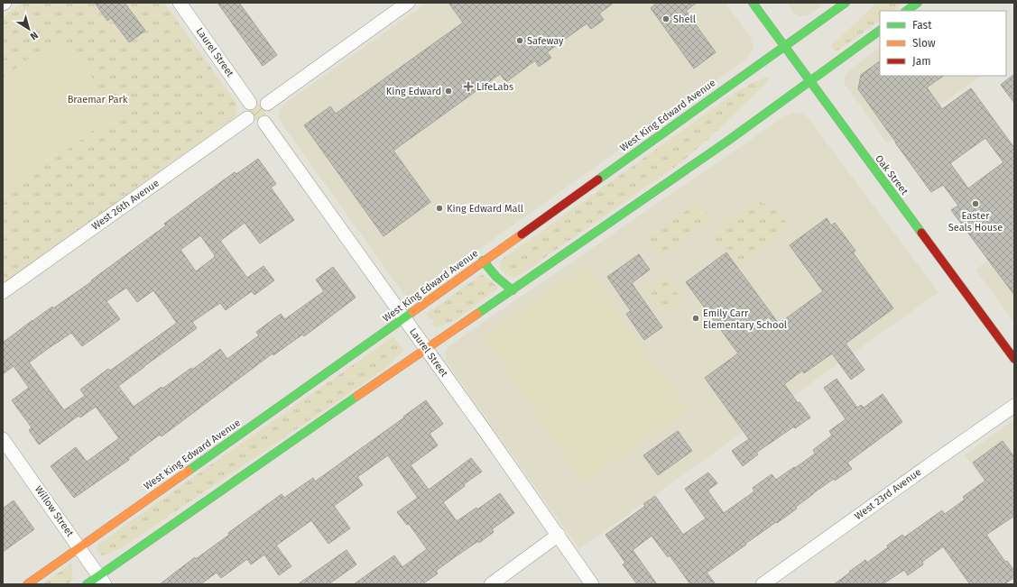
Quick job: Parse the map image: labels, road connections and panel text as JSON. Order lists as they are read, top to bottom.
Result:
{
  "streets": {
    "main road": ["West King Edward Avenue", "Oak Street"],
    "street": [
      "Laurel Street",
      "West 26th Avenue",
      "West 23rd Avenue",
      "Willow Street"
    ]
  },
  "crossings": [
    ["Laurel Street", "West King Edward Avenue"],
    ["Laurel Street", "West 26th Avenue"],
    ["West King Edward Avenue", "Oak Street"],
    ["West King Edward Avenue", "Willow Street"]
  ],
  "parks": ["Braemar Park"],
  "places": {
    "other": [
      "Shell",
      "Safeway",
      "King Edward",
      "Easter Seals House",
      "King Edward Mall",
      "Emily Carr Elementary School"
    ],
    "health": ["LifeLabs"]
  },
  "legend": ["Fast", "Slow", "Jam"],
  "north": "bottom right"
}
